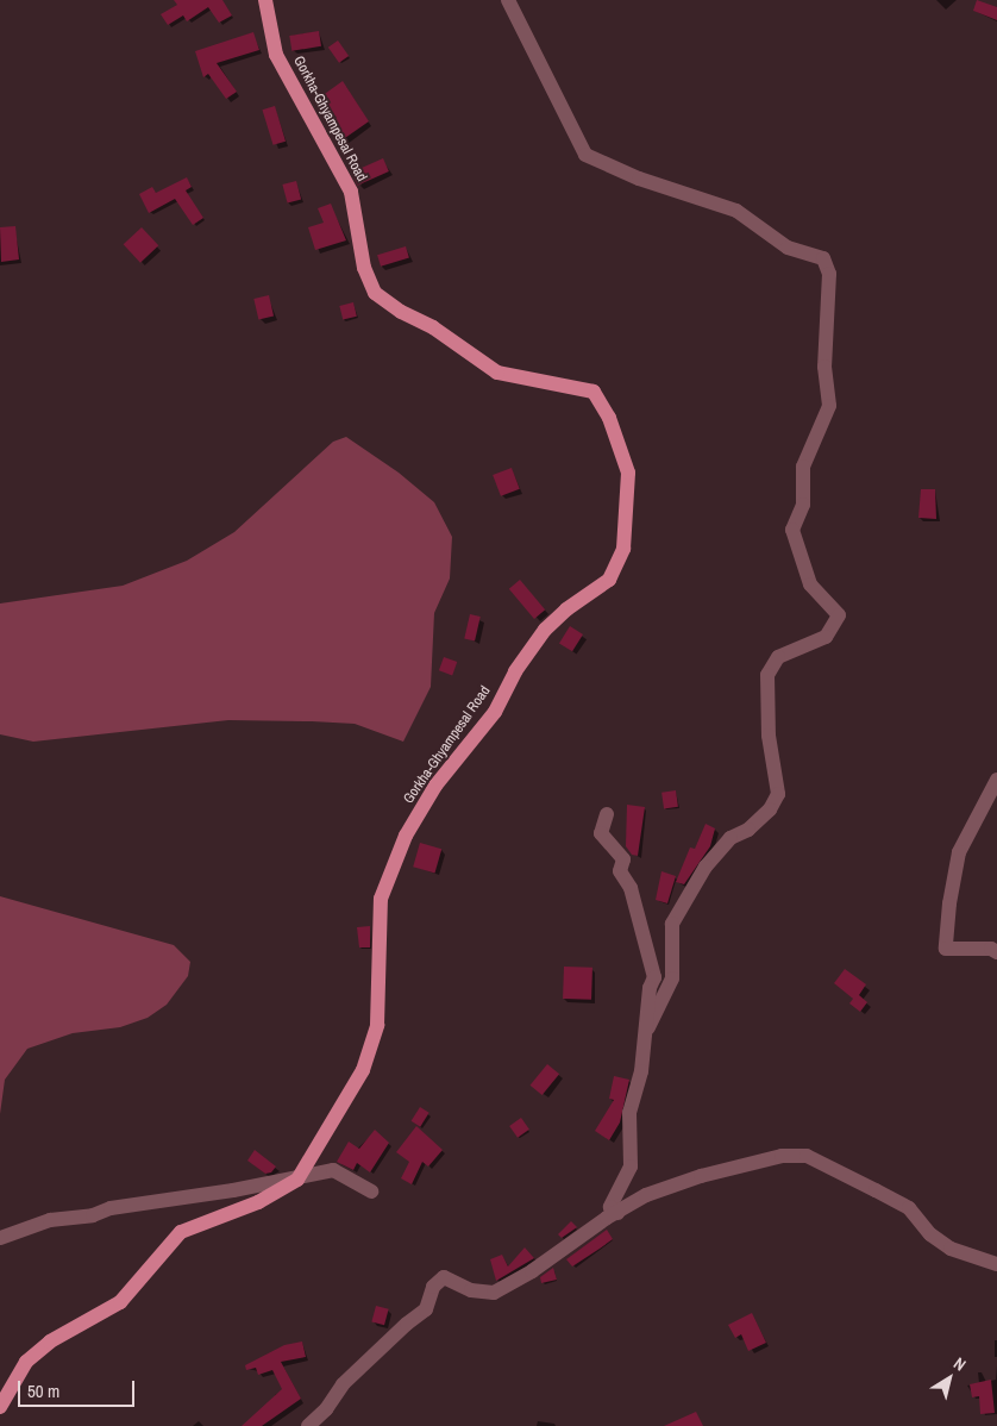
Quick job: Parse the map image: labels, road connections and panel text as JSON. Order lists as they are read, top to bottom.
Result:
{
  "streets": {
    "main road": ["Gorkha-Ghyampesal Road"]
  },
  "scale_bar": "50 m",
  "north": "top right"
}
